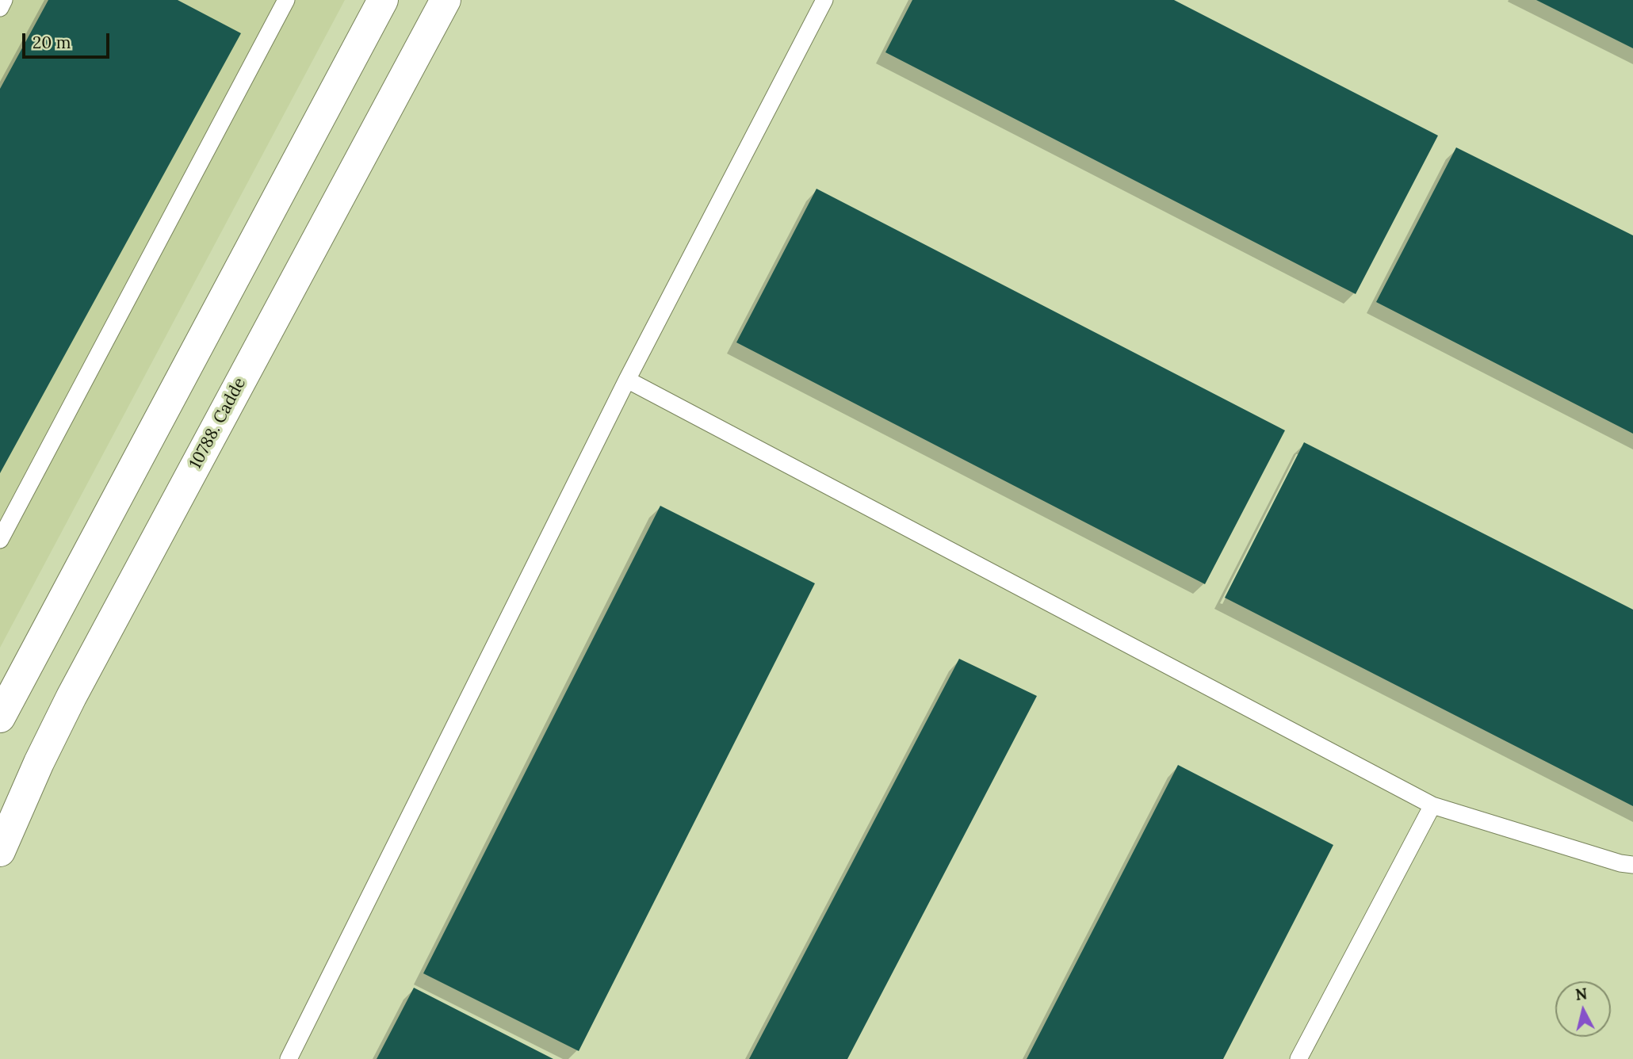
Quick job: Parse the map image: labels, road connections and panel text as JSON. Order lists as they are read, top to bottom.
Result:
{
  "streets": {
    "street": ["10788. Cadde"]
  },
  "scale_bar": "20 m",
  "north": "top"
}
